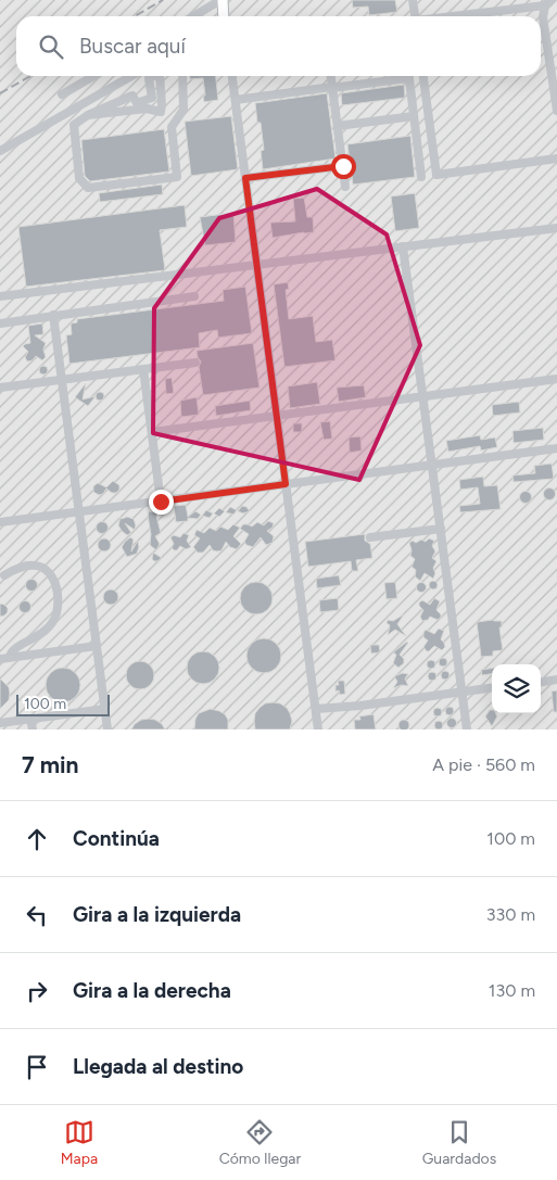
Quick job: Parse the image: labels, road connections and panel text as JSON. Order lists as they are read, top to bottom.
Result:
{
  "scale_bar": "100 m",
  "page": {
    "search": "Buscar aquí",
    "scale": "100 m",
    "heading": ["7 min", "A pie · 560 m"],
    "list": [
      ["Continúa", "100 m"],
      ["Gira a la izquierda", "330 m"],
      ["Gira a la derecha", "130 m"],
      "Llegada al destino"
    ],
    "nav": ["Mapa", "Cómo llegar", "Guardados"]
  }
}
